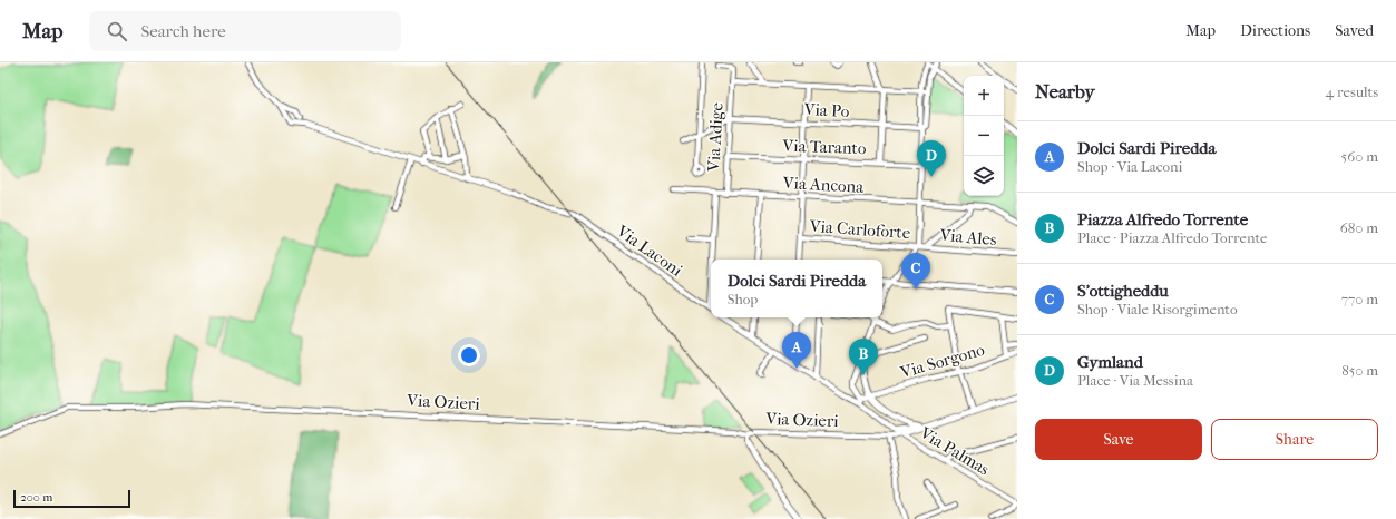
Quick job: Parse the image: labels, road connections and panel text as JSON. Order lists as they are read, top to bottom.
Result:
{
  "streets": {
    "street": [
      "Via Po",
      "Via Adige",
      "Via Taranto",
      "Via Ancona",
      "Via Carloforte",
      "Via Ales",
      "Via Laconi",
      "Via Sorgono",
      "Via Ozieri",
      "Via Palmas"
    ]
  },
  "crossings": [
    ["Via Po", "Via Adige"],
    ["Via Adige", "Via Taranto"],
    ["Via Adige", "Via Ancona"],
    ["Via Carloforte", "Via Ales"]
  ],
  "scale_bar": "200 m",
  "page": {
    "header": "Map",
    "search": "Search here",
    "nav": ["Map", "Directions", "Saved"],
    "heading": ["Nearby", "4 results"],
    "map_buttons": ["+", "−"],
    "list": [
      {
        "mark": "A",
        "name": "Dolci Sardi Piredda",
        "note": "Shop · Via Laconi",
        "value": "560 m"
      },
      {
        "mark": "B",
        "name": "Piazza Alfredo Torrente",
        "note": "Place · Piazza Alfredo Torrente",
        "value": "680 m"
      },
      {
        "mark": "C",
        "name": "S'ottigheddu",
        "note": "Shop · Viale Risorgimento",
        "value": "770 m"
      },
      {
        "mark": "D",
        "name": "Gymland",
        "note": "Place · Via Messina",
        "value": "850 m"
      }
    ],
    "pins": [
      "D",
      "C",
      "A",
      "B"
    ],
    "popup": ["Dolci Sardi Piredda", "Shop"],
    "buttons": ["Save", "Share"],
    "scale": "200 m"
  }
}
